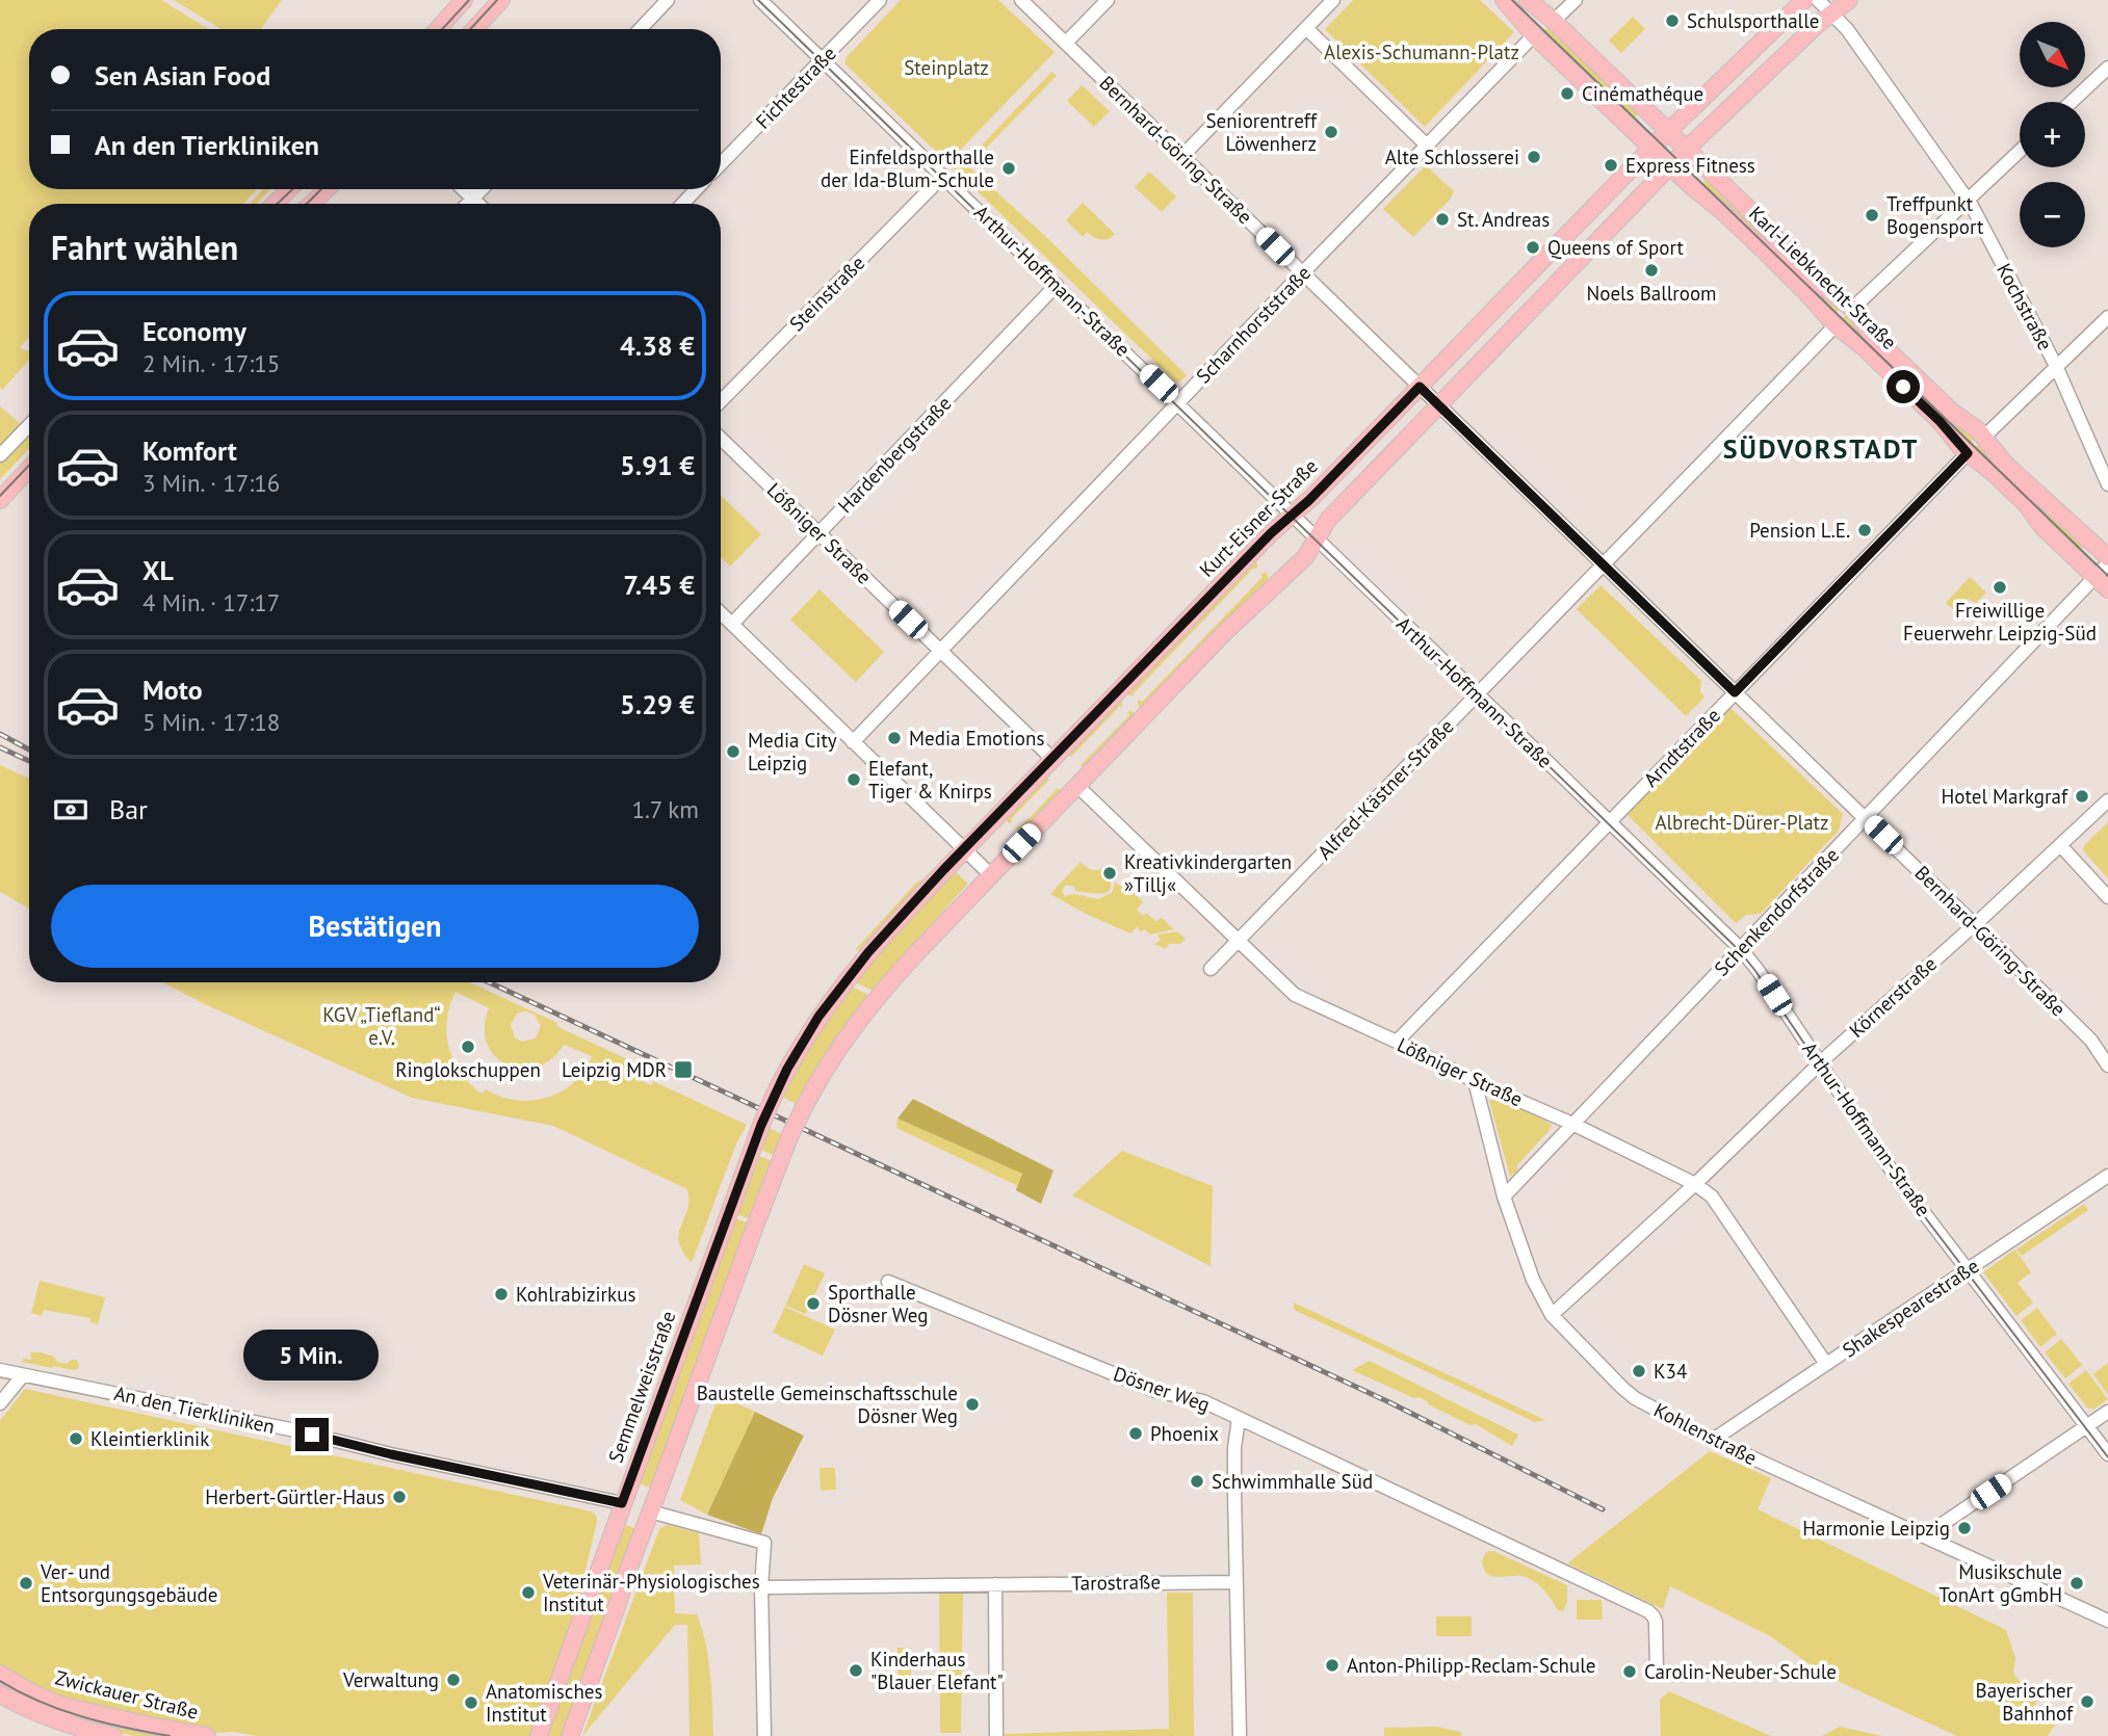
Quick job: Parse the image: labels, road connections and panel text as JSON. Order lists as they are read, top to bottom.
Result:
{
  "streets": {
    "main road": [
      "Karl-Liebknecht-Straße",
      "Kurt-Eisner-Straße",
      "Semmelweisstraße",
      "Zwickauer Straße"
    ],
    "street": [
      "Fichtestraße",
      "Bernhard-Göring-Straße",
      "Arthur-Hoffmann-Straße",
      "Steinstraße",
      "Kochstraße",
      "Scharnhorststraße",
      "Hardenbergstraße",
      "Lößniger Straße",
      "Arndtstraße",
      "Alfred-Kästner-Straße",
      "Schenkendorfstraße",
      "Körnerstraße",
      "Shakespearestraße",
      "Dösner Weg",
      "An den Tierkliniken",
      "Kohlenstraße",
      "Tarostraße"
    ]
  },
  "crossings": [
    ["Fichtestraße", "Arthur-Hoffmann-Straße"],
    ["Bernhard-Göring-Straße", "Scharnhorststraße"],
    ["Bernhard-Göring-Straße", "Kurt-Eisner-Straße"],
    ["Bernhard-Göring-Straße", "Arndtstraße"],
    ["Bernhard-Göring-Straße", "Alfred-Kästner-Straße"],
    ["Bernhard-Göring-Straße", "Schenkendorfstraße"],
    ["Bernhard-Göring-Straße", "Körnerstraße"],
    ["Karl-Liebknecht-Straße", "Scharnhorststraße"],
    ["Karl-Liebknecht-Straße", "Kurt-Eisner-Straße"],
    ["Karl-Liebknecht-Straße", "Arndtstraße"],
    ["Karl-Liebknecht-Straße", "Alfred-Kästner-Straße"],
    ["Karl-Liebknecht-Straße", "Schenkendorfstraße"],
    ["Arthur-Hoffmann-Straße", "Steinstraße"],
    ["Arthur-Hoffmann-Straße", "Scharnhorststraße"],
    ["Arthur-Hoffmann-Straße", "Hardenbergstraße"],
    ["Arthur-Hoffmann-Straße", "Kurt-Eisner-Straße"],
    ["Arthur-Hoffmann-Straße", "Arndtstraße"],
    ["Arthur-Hoffmann-Straße", "Alfred-Kästner-Straße"],
    ["Arthur-Hoffmann-Straße", "Schenkendorfstraße"],
    ["Arthur-Hoffmann-Straße", "Körnerstraße"],
    ["Arthur-Hoffmann-Straße", "Shakespearestraße"],
    ["Scharnhorststraße", "Lößniger Straße"],
    ["Hardenbergstraße", "Lößniger Straße"],
    ["Kurt-Eisner-Straße", "Lößniger Straße"],
    ["Kurt-Eisner-Straße", "Semmelweisstraße"],
    ["Lößniger Straße", "Arndtstraße"],
    ["Lößniger Straße", "Alfred-Kästner-Straße"],
    ["Lößniger Straße", "Schenkendorfstraße"],
    ["Lößniger Straße", "Körnerstraße"],
    ["Lößniger Straße", "Shakespearestraße"],
    ["Lößniger Straße", "Kohlenstraße"],
    ["Schenkendorfstraße", "Kohlenstraße"],
    ["Körnerstraße", "Kohlenstraße"],
    ["Shakespearestraße", "Kohlenstraße"],
    ["Semmelweisstraße", "An den Tierkliniken"]
  ],
  "districts": ["SÜDVORSTADT"],
  "parks": [
    "Alexis-Schumann-Platz",
    "Steinplatz",
    "Albrecht-Dürer-Platz",
    "KGV „Tiefland“ e.V."
  ],
  "places": {
    "other": [
      "Schulsporthalle",
      "Cinémathéque",
      "Seniorentreff Löwenherz",
      "Alte Schlosserei",
      "Express Fitness",
      "Einfeldsporthalle der Ida-Blum-Schule",
      "Treffpunkt Bogensport",
      "St. Andreas",
      "Queens of Sport",
      "Noels Ballroom",
      "Pension L.E.",
      "Freiwillige Feuerwehr Leipzig-Süd",
      "Media Emotions",
      "Media City Leipzig",
      "Elefant, Tiger & Knirps",
      "Hotel Markgraf",
      "Kreativkindergarten »Tillj«",
      "Ringlokschuppen",
      "Kohlrabizirkus",
      "Sporthalle Dösner Weg",
      "K34",
      "Baustelle Gemeinschaftsschule Dösner Weg",
      "Phoenix",
      "Kleintierklinik",
      "Schwimmhalle Süd",
      "Herbert-Gürtler-Haus",
      "Harmonie Leipzig",
      "Ver- und Entsorgungsgebäude",
      "Musikschule TonArt gGmbH",
      "Veterinär-Physiologisches Institut",
      "Anton-Philipp-Reclam-Schule",
      "Kinderhaus \"Blauer Elefant\"",
      "Carolin-Neuber-Schule",
      "Verwaltung",
      "Bayerischer Bahnhof",
      "Anatomisches Institut"
    ],
    "transit": ["Leipzig MDR"]
  },
  "north": "bottom right",
  "page": {
    "map_buttons": ["+", "−"],
    "banner": ["Sen Asian Food", "An den Tierkliniken"],
    "heading": "Fahrt wählen",
    "list": [
      {
        "name": "Economy",
        "note": "2 Min. · 17:15",
        "value": "4.38 €"
      },
      {
        "name": "Komfort",
        "note": "3 Min. · 17:16",
        "value": "5.91 €"
      },
      {
        "name": "XL",
        "note": "4 Min. · 17:17",
        "value": "7.45 €"
      },
      {
        "name": "Moto",
        "note": "5 Min. · 17:18",
        "value": "5.29 €"
      }
    ],
    "pay": ["Bar", "1.7 km"],
    "buttons": "Bestätigen",
    "bubble": "5 Min."
  }
}
